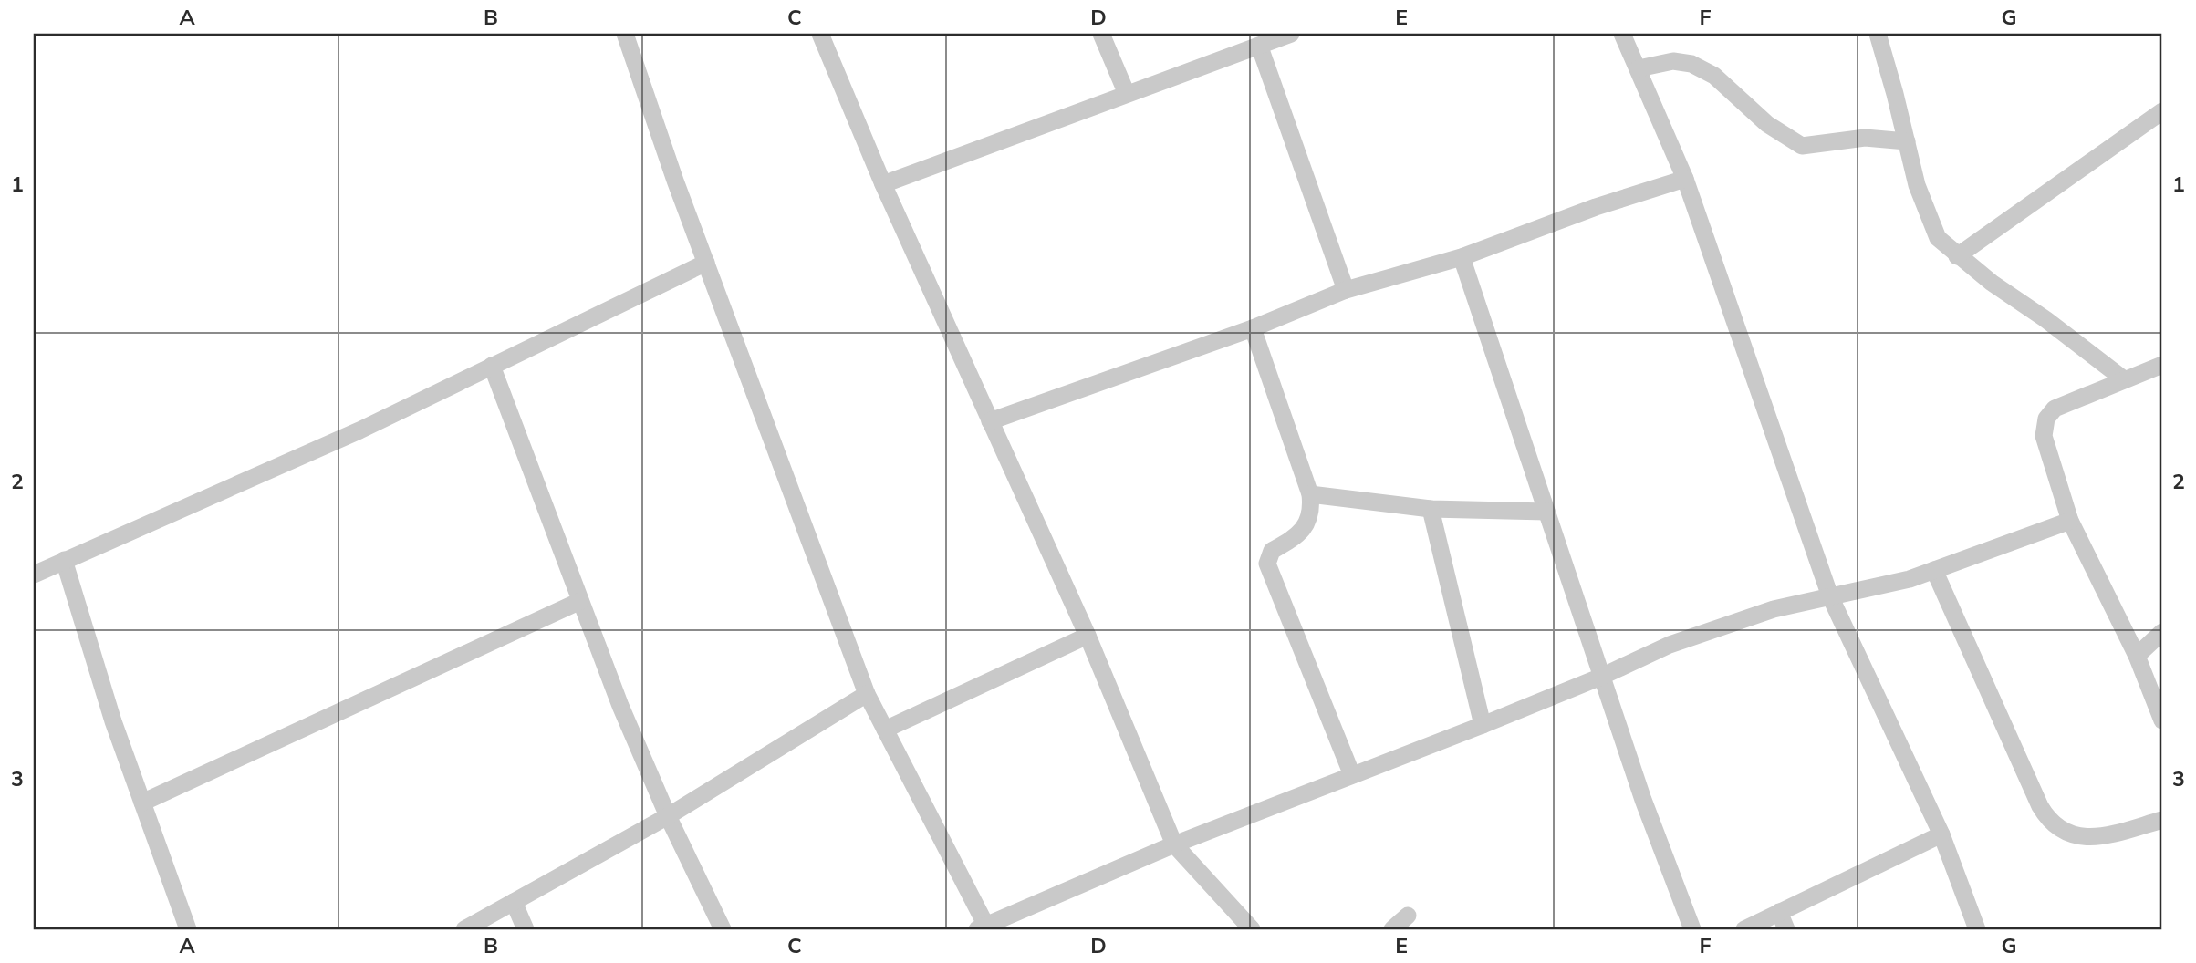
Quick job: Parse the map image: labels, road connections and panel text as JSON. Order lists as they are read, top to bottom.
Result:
{
  "grid": {
    "columns": [
      "A",
      "B",
      "C",
      "D",
      "E",
      "F",
      "G"
    ],
    "rows": ["1", "2", "3"]
  }
}
